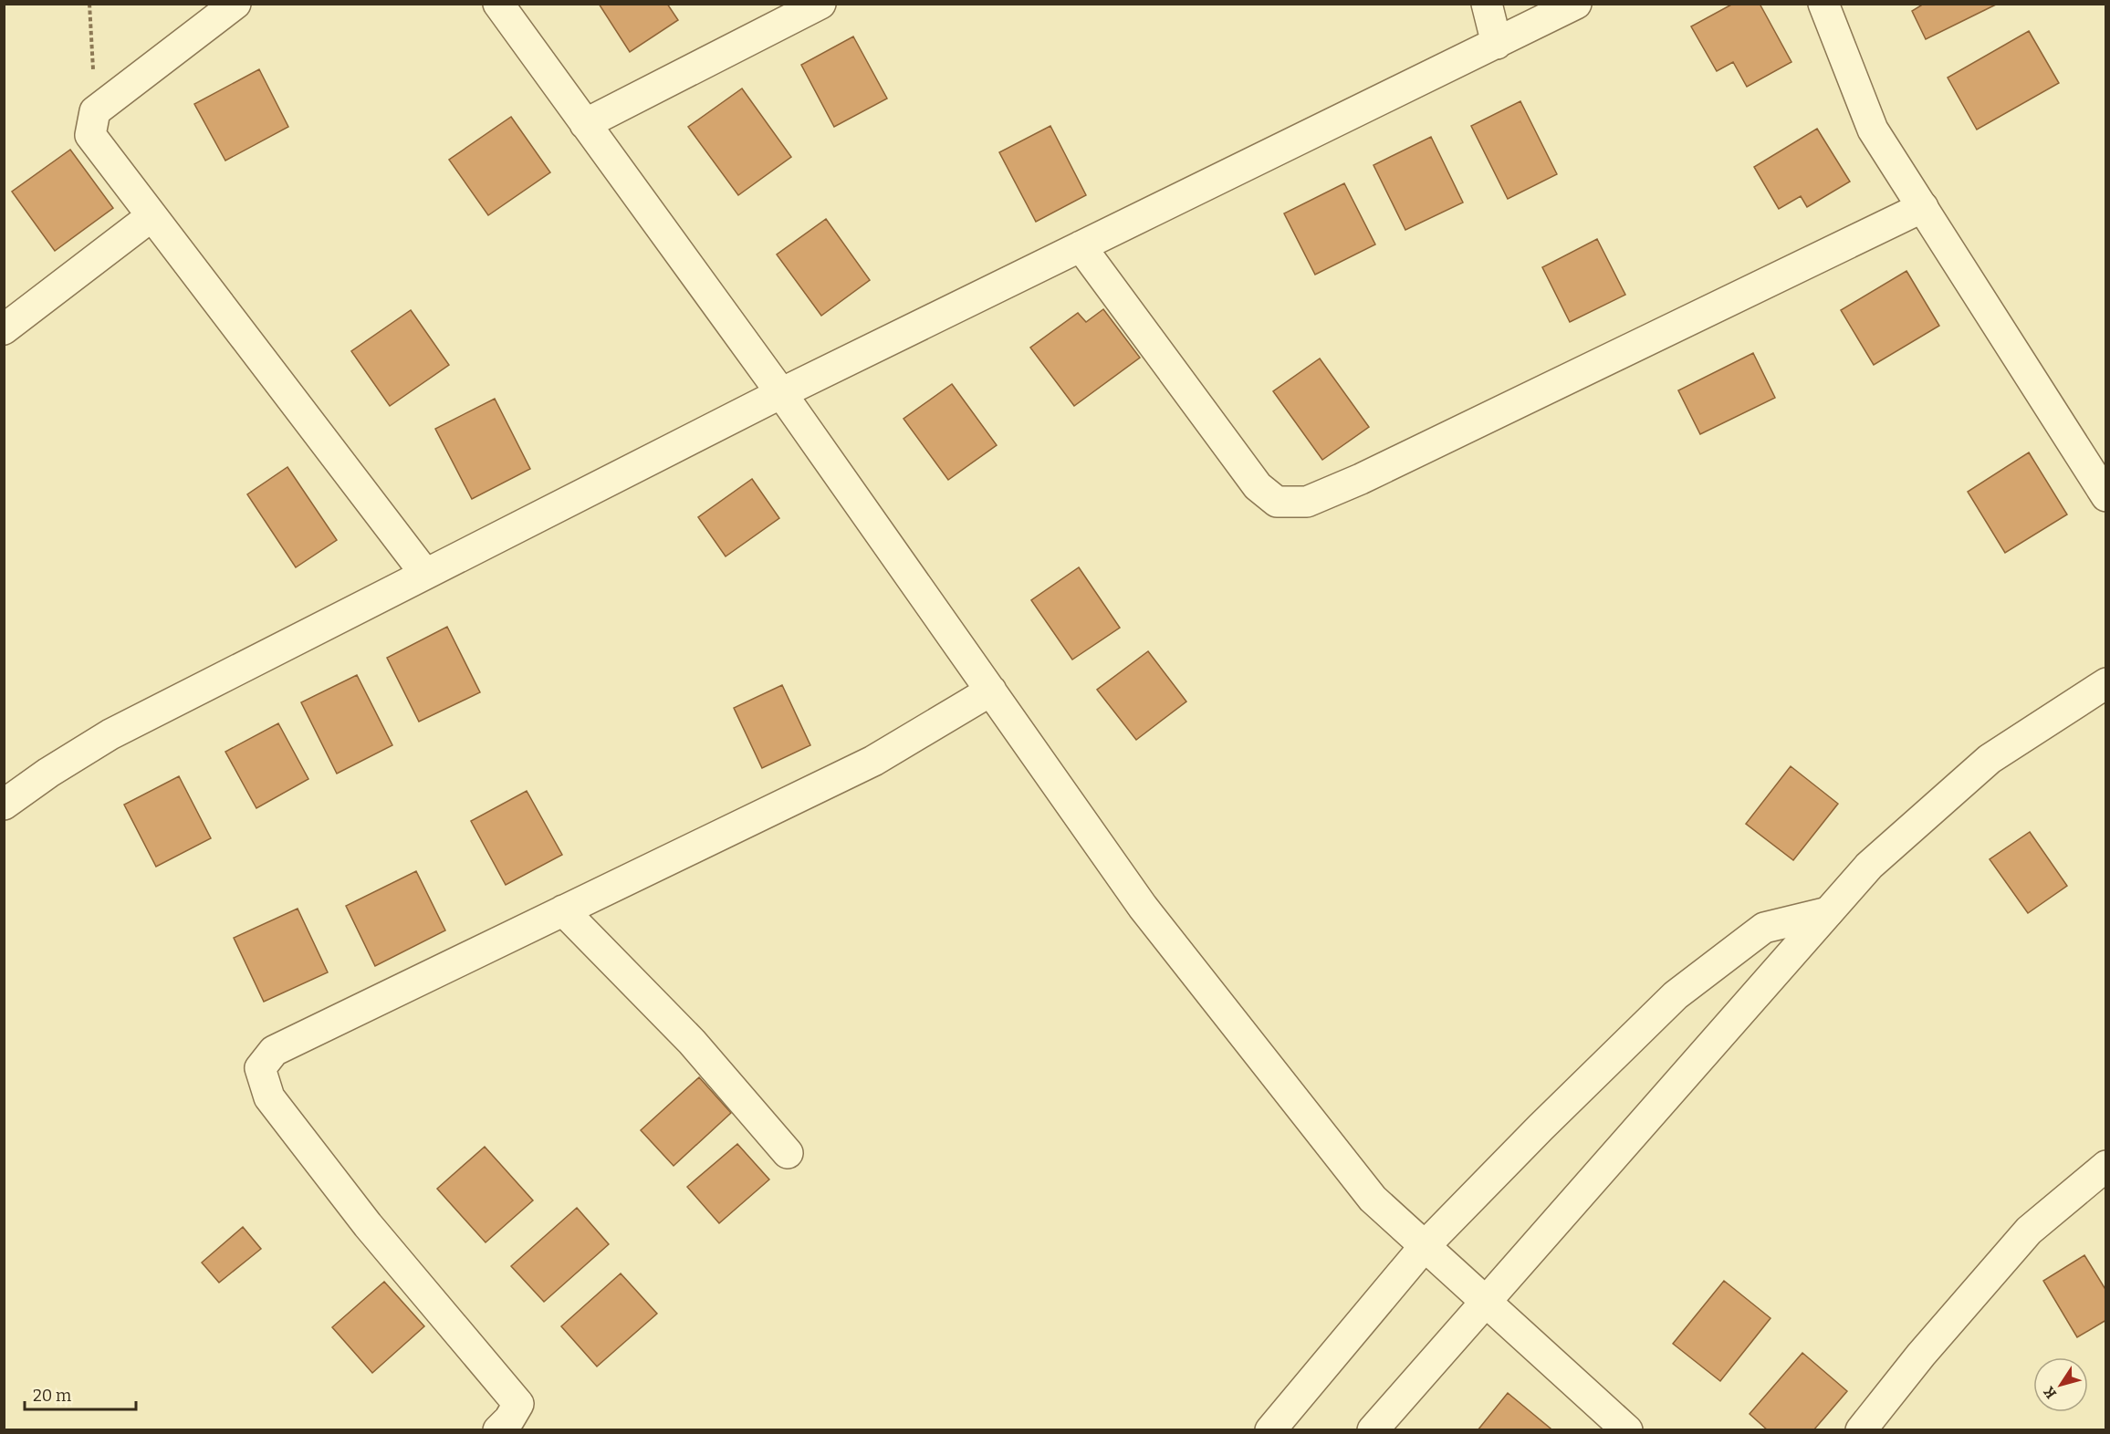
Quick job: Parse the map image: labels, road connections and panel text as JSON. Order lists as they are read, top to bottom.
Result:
{
  "scale_bar": "20 m",
  "north": "bottom left"
}
